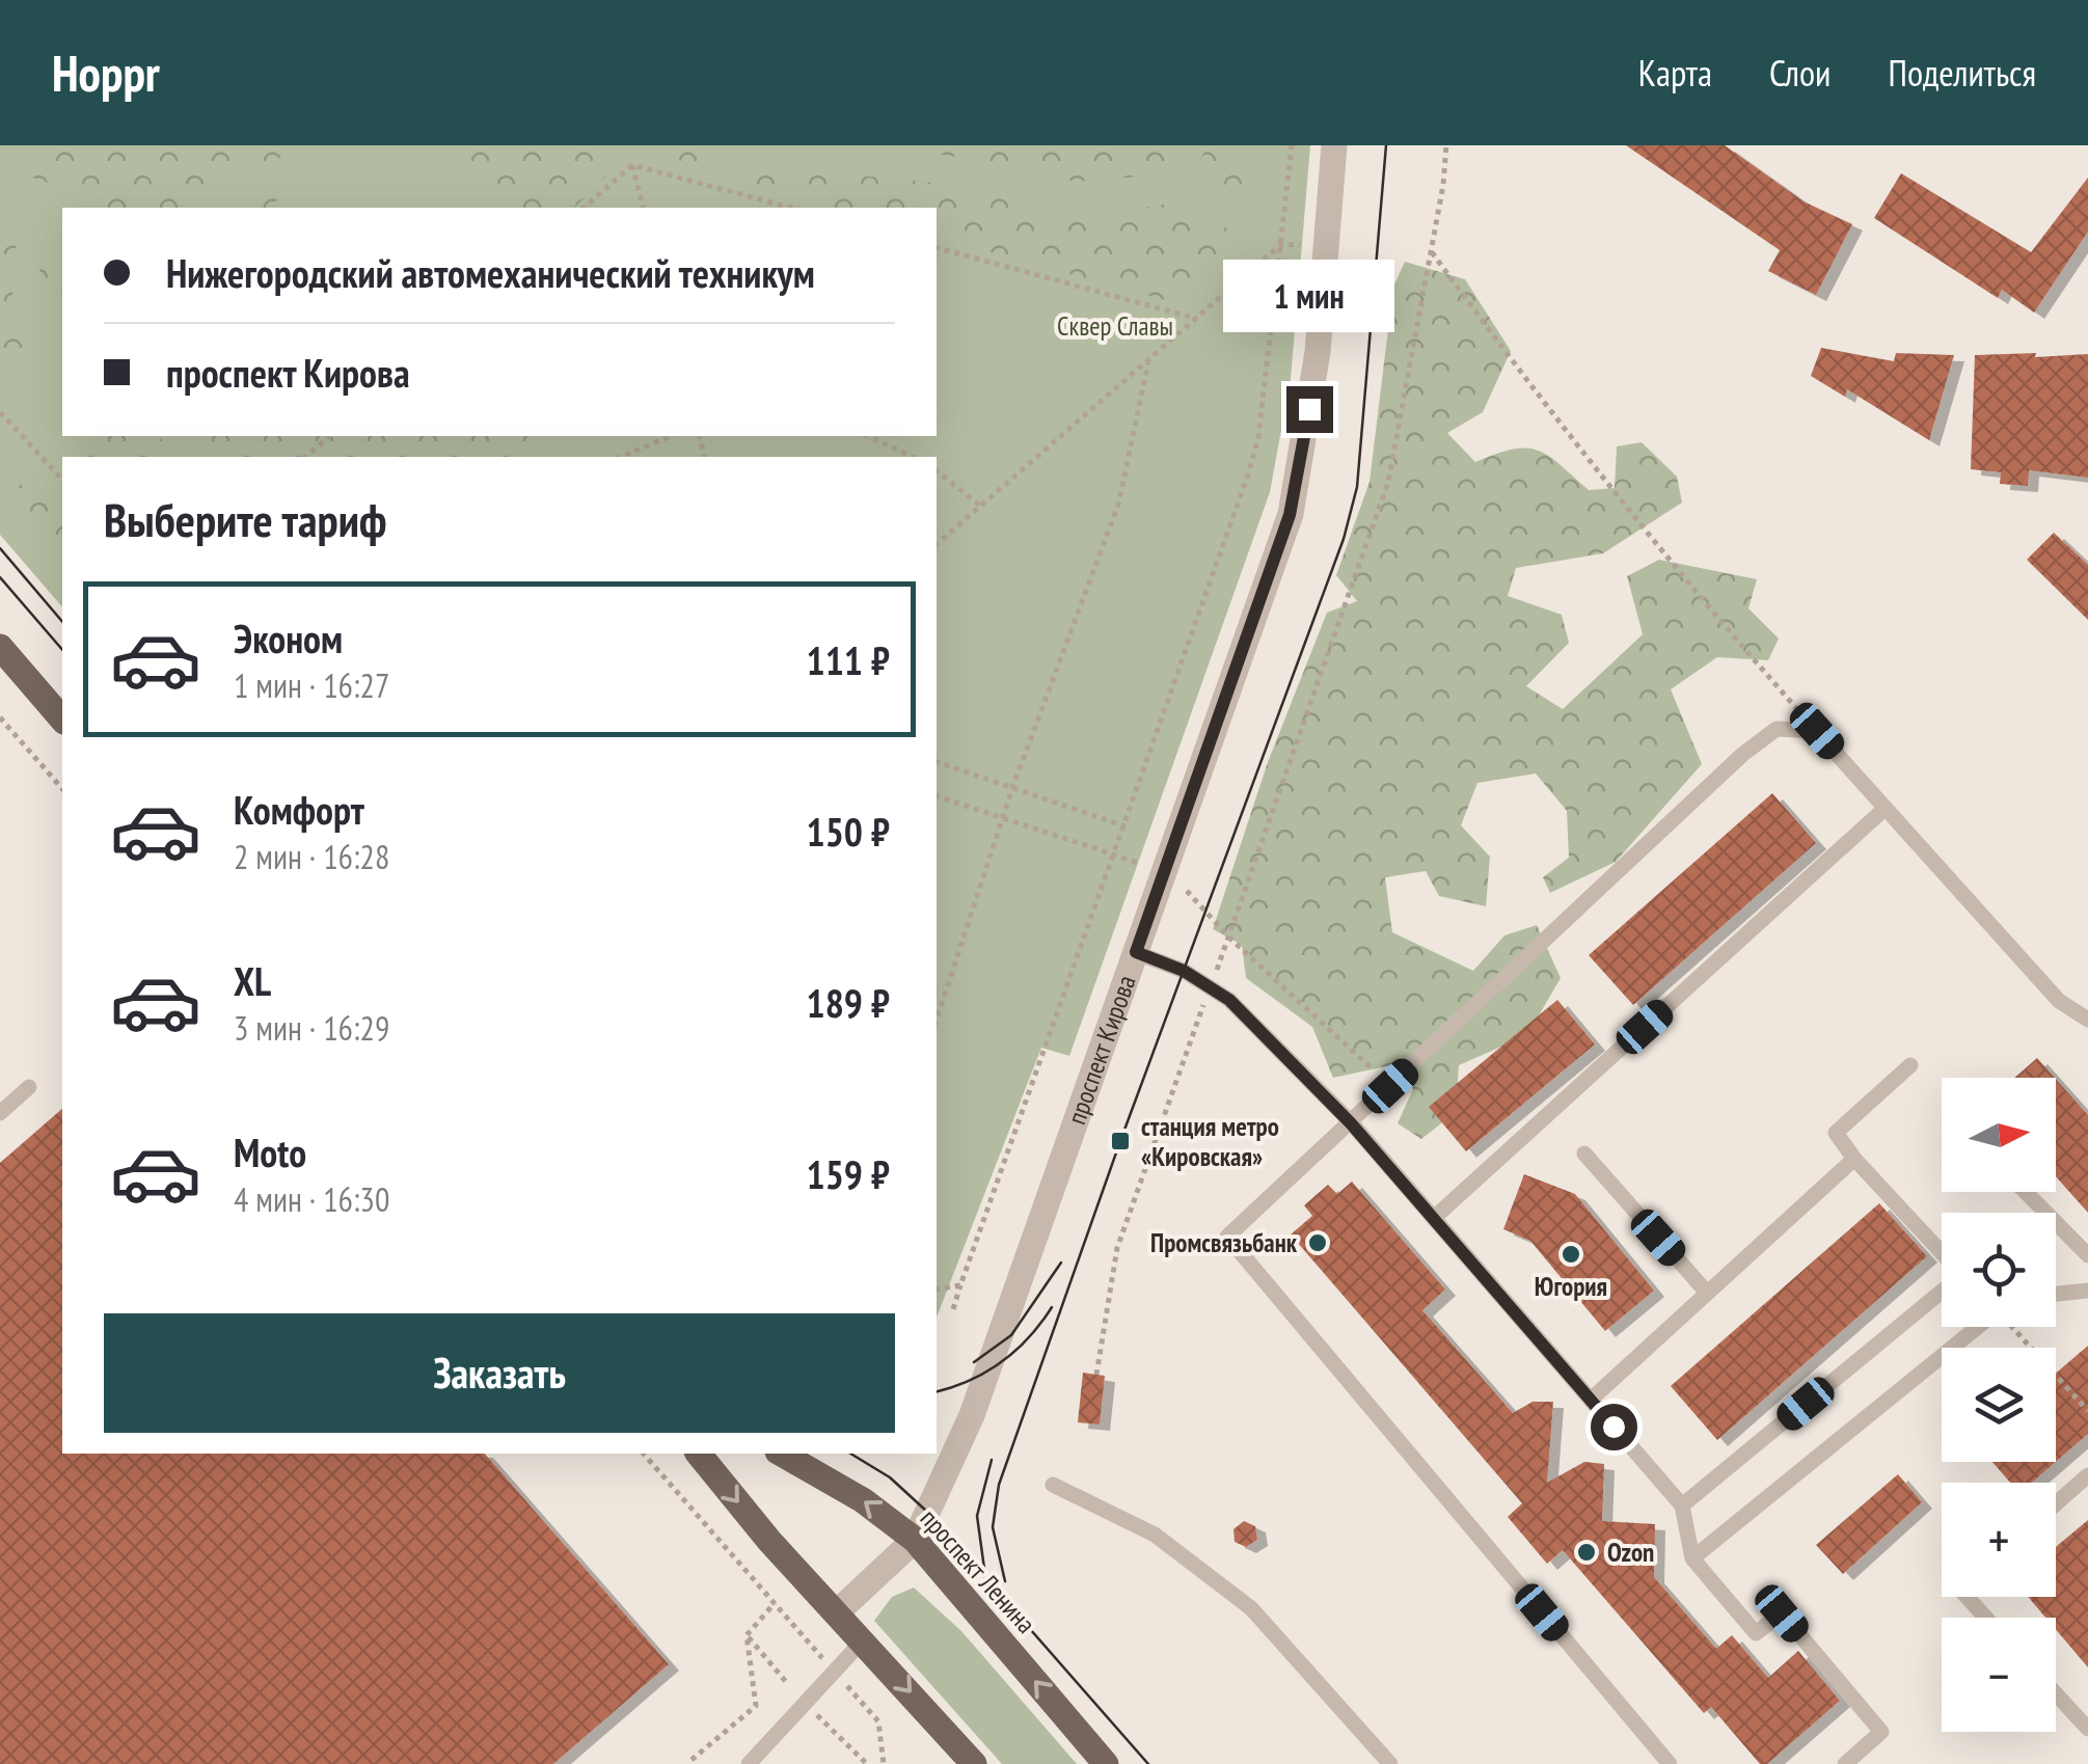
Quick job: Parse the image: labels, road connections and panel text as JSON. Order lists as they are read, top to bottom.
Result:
{
  "streets": {
    "main road": ["проспект Ленина"],
    "street": ["проспект Кирова"]
  },
  "crossings": [
    ["проспект Кирова", "проспект Ленина"]
  ],
  "parks": ["Сквер Славы"],
  "places": {
    "transit": ["станция метро «Кировская»"],
    "other": ["Промсвязьбанк", "Югория", "Ozon"]
  },
  "north": "right",
  "page": {
    "header": "Hoppr",
    "nav": ["Карта", "Слои", "Поделиться"],
    "banner": ["Нижегородский автомеханический техникум", "проспект Кирова"],
    "bubble": "1 мин",
    "heading": "Выберите тариф",
    "list": [
      {
        "name": "Эконом",
        "note": "1 мин · 16:27",
        "value": "111 ₽"
      },
      {
        "name": "Комфорт",
        "note": "2 мин · 16:28",
        "value": "150 ₽"
      },
      {
        "name": "XL",
        "note": "3 мин · 16:29",
        "value": "189 ₽"
      },
      {
        "name": "Moto",
        "note": "4 мин · 16:30",
        "value": "159 ₽"
      }
    ],
    "map_buttons": ["+", "−"],
    "buttons": "Заказать"
  }
}
